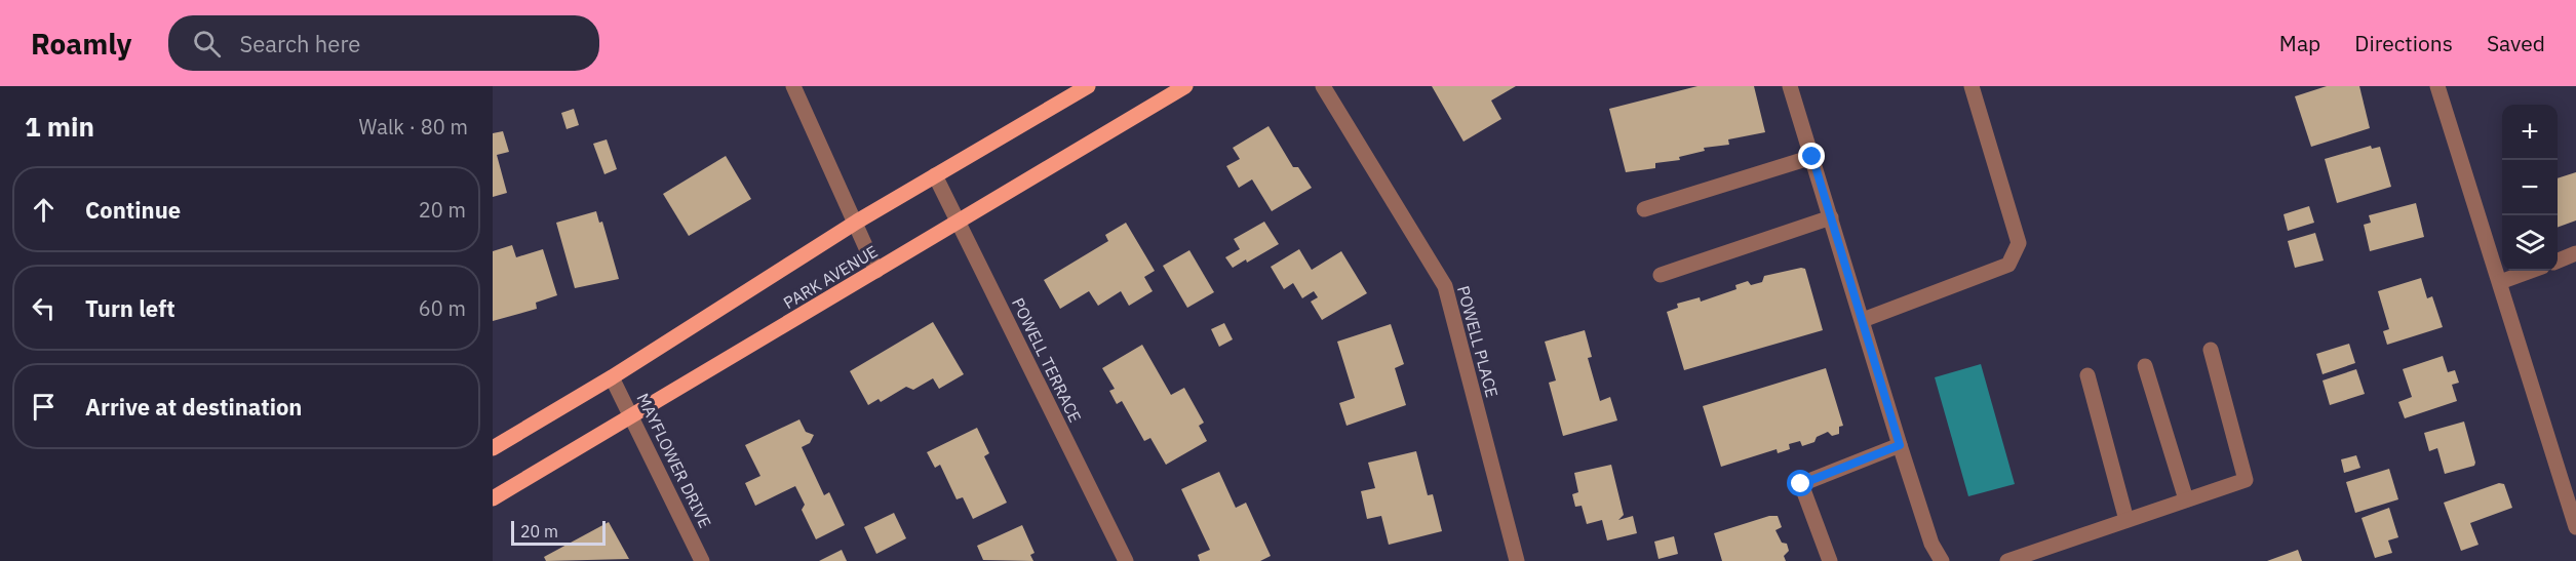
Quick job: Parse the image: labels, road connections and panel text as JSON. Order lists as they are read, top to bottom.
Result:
{
  "streets": {
    "main road": ["PARK AVENUE"],
    "street": ["POWELL PLACE", "POWELL TERRACE", "MAYFLOWER DRIVE"]
  },
  "crossings": [
    ["PARK AVENUE", "POWELL TERRACE"],
    ["PARK AVENUE", "MAYFLOWER DRIVE"]
  ],
  "scale_bar": "20 m",
  "page": {
    "header": "Roamly",
    "search": "Search here",
    "nav": ["Map", "Directions", "Saved"],
    "heading": ["1 min", "Walk · 80 m"],
    "map_buttons": ["+", "−"],
    "list": [
      ["Continue", "20 m"],
      ["Turn left", "60 m"],
      "Arrive at destination"
    ],
    "scale": "20 m"
  }
}
